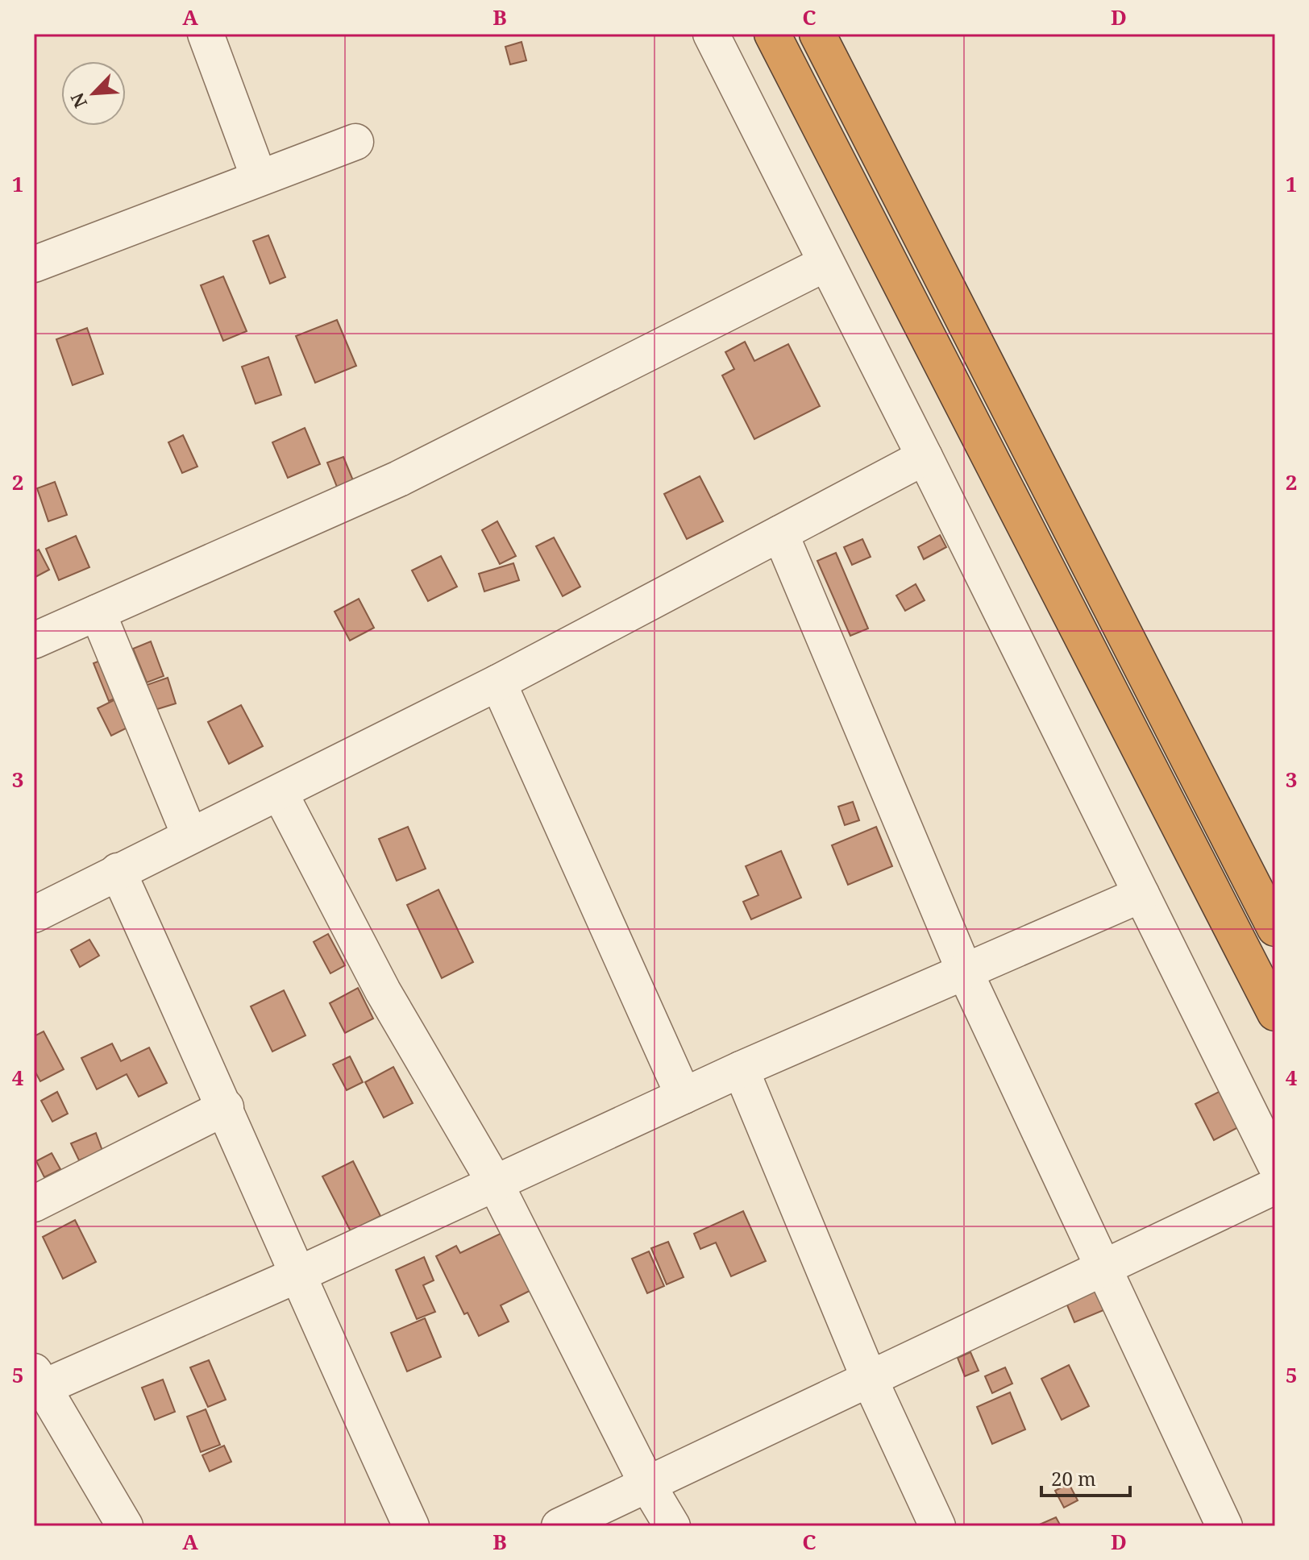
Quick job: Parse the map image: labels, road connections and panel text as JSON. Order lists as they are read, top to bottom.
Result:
{
  "scale_bar": "20 m",
  "north": "bottom left",
  "grid": {
    "columns": [
      "A",
      "B",
      "C",
      "D"
    ],
    "rows": [
      "1",
      "2",
      "3",
      "4",
      "5"
    ]
  }
}
